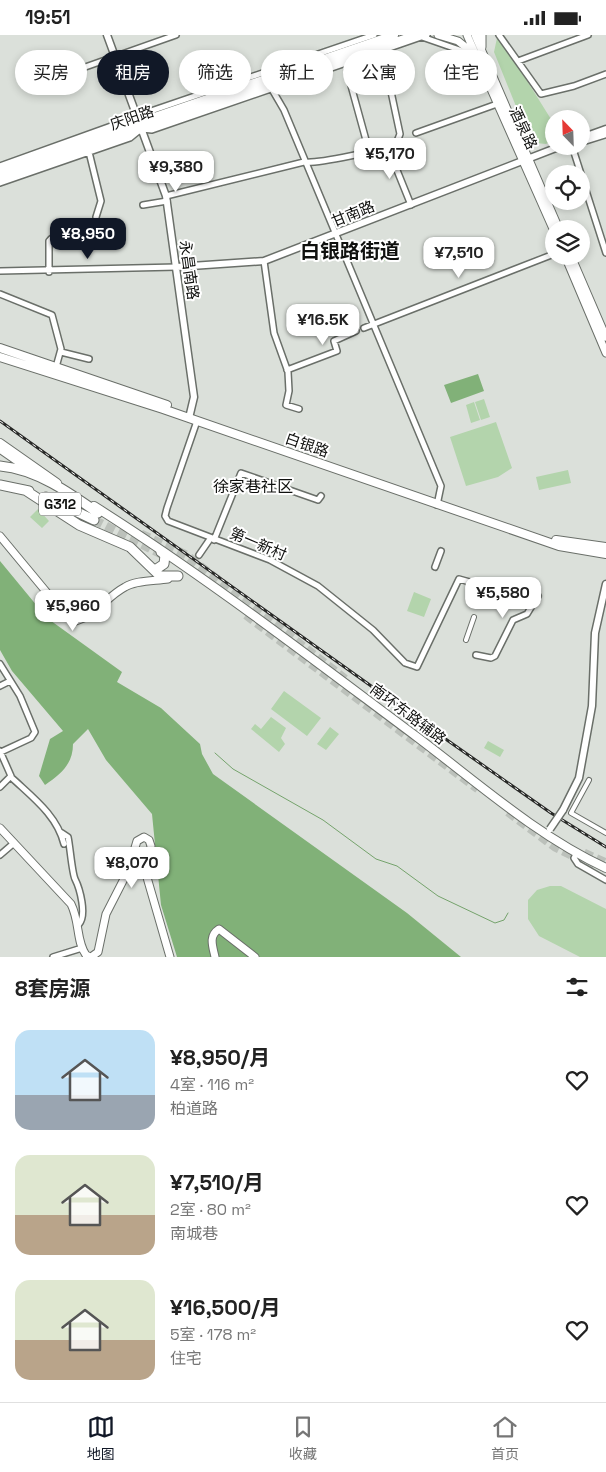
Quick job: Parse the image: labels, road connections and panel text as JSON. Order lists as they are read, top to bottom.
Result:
{
  "streets": {
    "highway": ["G312"],
    "main road": [
      "庆阳路",
      "酒泉路",
      "白银路",
      "南环东路辅路"
    ],
    "street": ["甘南路", "永昌南路", "第一新村"]
  },
  "crossings": [
    ["庆阳路", "永昌南路"],
    ["酒泉路", "甘南路"],
    ["甘南路", "永昌南路"],
    ["永昌南路", "白银路"]
  ],
  "districts": ["白银路街道", "徐家巷社区"],
  "north": "top left",
  "page": {
    "status": "19:51",
    "chip": [
      "买房",
      "租房",
      "筛选",
      "新上",
      "公寓",
      "住宅"
    ],
    "price": [
      "¥5,170",
      "¥9,380",
      "¥8,950",
      "¥7,510",
      "¥16.5K",
      "¥5,580",
      "¥5,960",
      "¥8,070"
    ],
    "heading": "8套房源",
    "list": [
      {
        "name": "¥8,950/月",
        "note": "4室 · 116 m² · 柏道路"
      },
      {
        "name": "¥7,510/月",
        "note": "2室 · 80 m² · 南城巷"
      },
      {
        "name": "¥16,500/月",
        "note": "5室 · 178 m² · 住宅"
      }
    ],
    "tabs": ["地图", "收藏", "首页"]
  }
}
